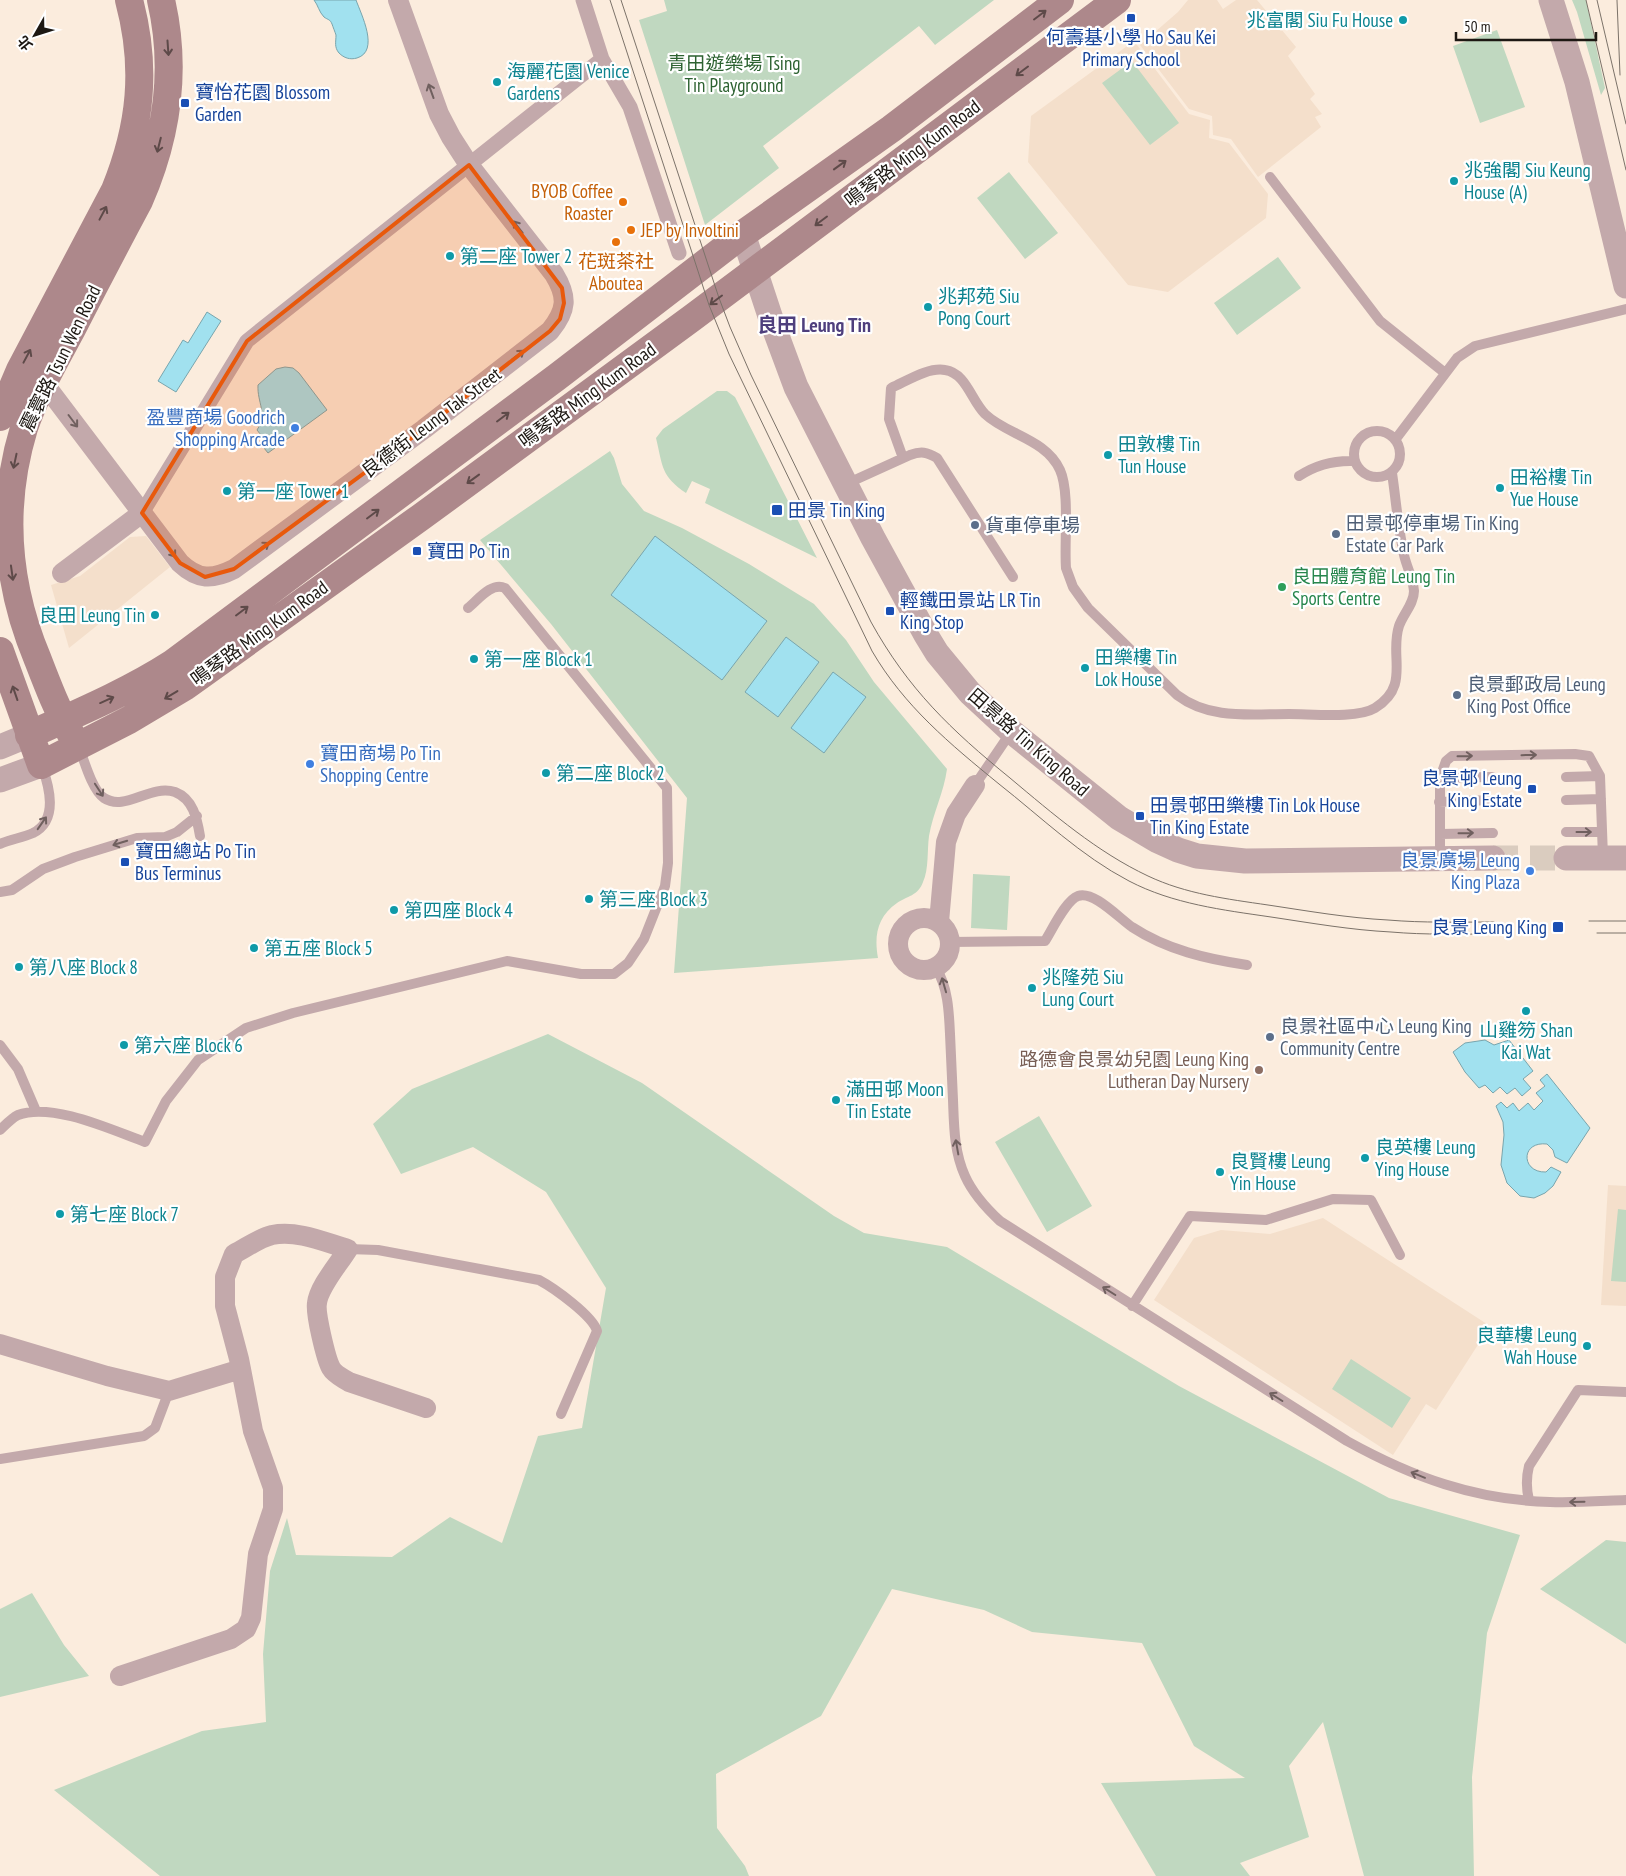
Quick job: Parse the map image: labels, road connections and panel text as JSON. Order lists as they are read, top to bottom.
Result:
{
  "streets": {
    "main road": ["鳴琴路 Ming Kum Road", "震寰路 Tsun Wen Road"],
    "street": ["良德街 Leung Tak Street", "田景路 Tin King Road"]
  },
  "crossings": [
    ["鳴琴路 Ming Kum Road", "震寰路 Tsun Wen Road"],
    ["鳴琴路 Ming Kum Road", "田景路 Tin King Road"],
    ["震寰路 Tsun Wen Road", "良德街 Leung Tak Street"]
  ],
  "districts": ["良田 Leung Tin"],
  "parks": ["青田遊樂場 Tsing Tin Playground"],
  "places": {
    "transit": [
      "何壽基小學 Ho Sau Kei Primary School",
      "寶怡花園 Blossom Garden",
      "田景 Tin King",
      "寶田 Po Tin",
      "輕鐵田景站 LR Tin King Stop",
      "良景邨 Leung King Estate",
      "田景邨田樂樓 Tin Lok House Tin King Estate",
      "寶田總站 Po Tin Bus Terminus",
      "良景 Leung King"
    ],
    "other": [
      "兆富閣 Siu Fu House",
      "海麗花園 Venice Gardens",
      "兆強閣 Siu Keung House (A)",
      "BYOB Coffee Roaster",
      "JEP by Involtini",
      "花斑茶社 Aboutea",
      "第二座 Tower 2",
      "兆邦苑 Siu Pong Court",
      "盈豐商場 Goodrich Shopping Arcade",
      "田敦樓 Tin Tun House",
      "田裕樓 Tin Yue House",
      "第一座 Tower 1",
      "貨車停車場",
      "田景邨停車場 Tin King Estate Car Park",
      "良田體育館 Leung Tin Sports Centre",
      "良田 Leung Tin",
      "第一座 Block 1",
      "田樂樓 Tin Lok House",
      "良景郵政局 Leung King Post Office",
      "寶田商場 Po Tin Shopping Centre",
      "第二座 Block 2",
      "良景廣場 Leung King Plaza",
      "第三座 Block 3",
      "第四座 Block 4",
      "第五座 Block 5",
      "第八座 Block 8",
      "兆隆苑 Siu Lung Court",
      "山雞笏 Shan Kai Wat",
      "良景社區中心 Leung King Community Centre",
      "第六座 Block 6",
      "路德會良景幼兒園 Leung King Lutheran Day Nursery",
      "滿田邨 Moon Tin Estate",
      "良英樓 Leung Ying House",
      "良賢樓 Leung Yin House",
      "第七座 Block 7",
      "良華樓 Leung Wah House"
    ]
  },
  "scale_bar": "50 m",
  "north": "bottom left"
}
